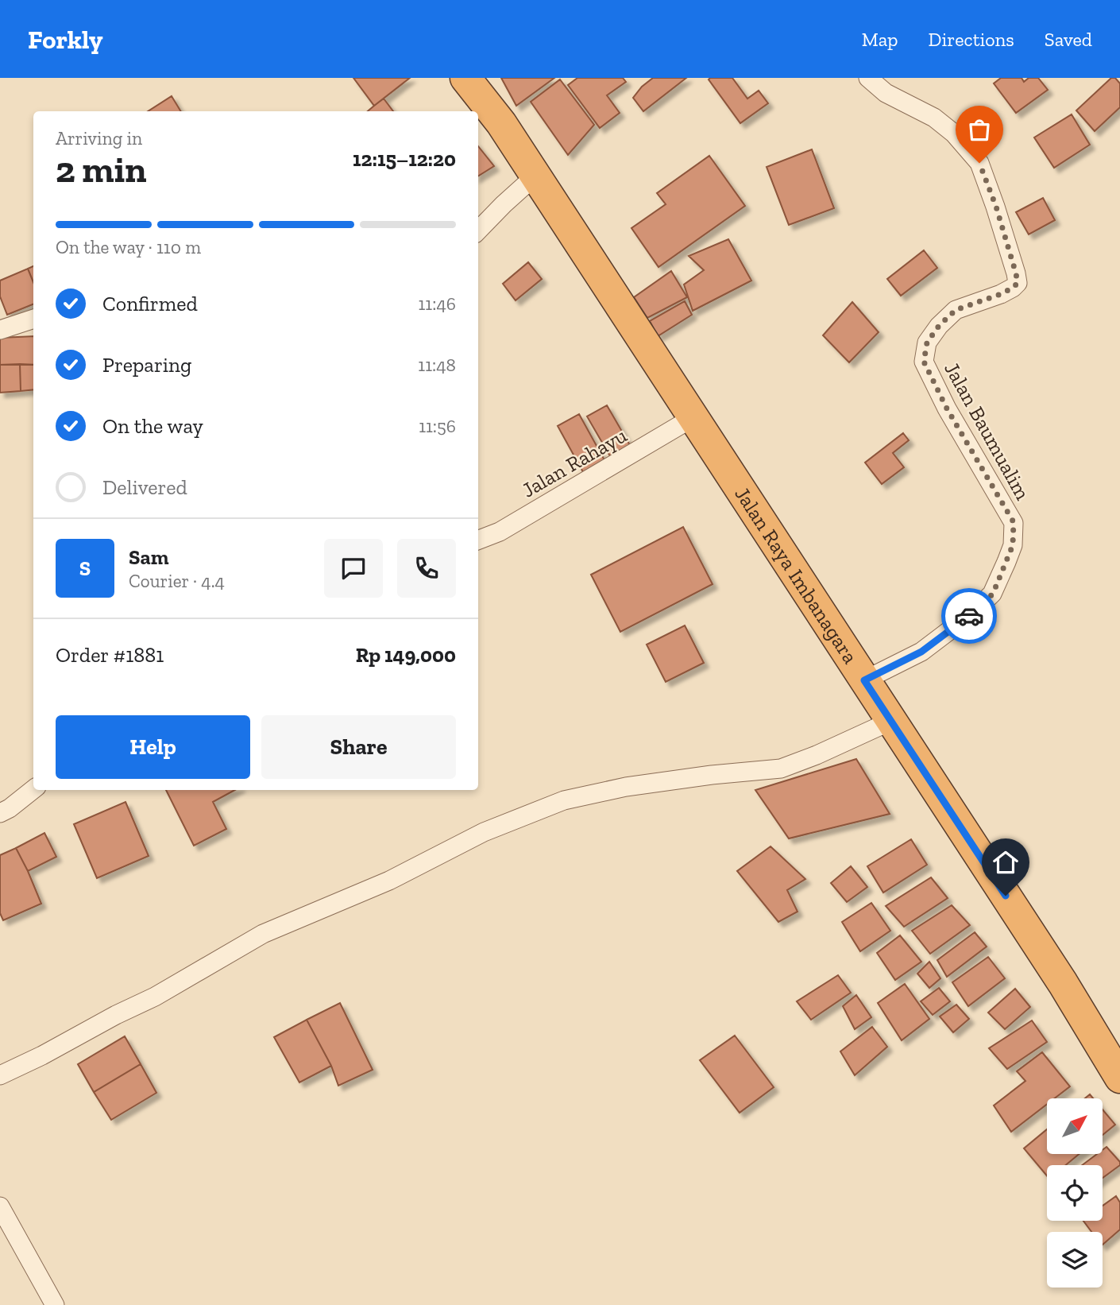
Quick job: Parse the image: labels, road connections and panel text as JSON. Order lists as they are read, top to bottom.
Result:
{
  "streets": {
    "highway": ["Jalan Raya Imbanagara"],
    "street": ["Jalan Baumualim", "Jalan Rahayu"]
  },
  "crossings": [
    ["Jalan Baumualim", "Jalan Raya Imbanagara"],
    ["Jalan Rahayu", "Jalan Raya Imbanagara"]
  ],
  "north": "top right",
  "page": {
    "header": "Forkly",
    "nav": ["Map", "Directions", "Saved"],
    "heading": ["2 min", "Arriving in", "12:15–12:20"],
    "panel": [
      "Sam",
      "Courier · 4.4",
      "Order #1881",
      "Rp 149,000"
    ],
    "bar": "On the way · 110 m",
    "list": [
      ["Confirmed", "11:46"],
      ["Preparing", "11:48"],
      ["On the way", "11:56"],
      "Delivered"
    ],
    "round": "S",
    "buttons": ["Help", "Share"]
  }
}
